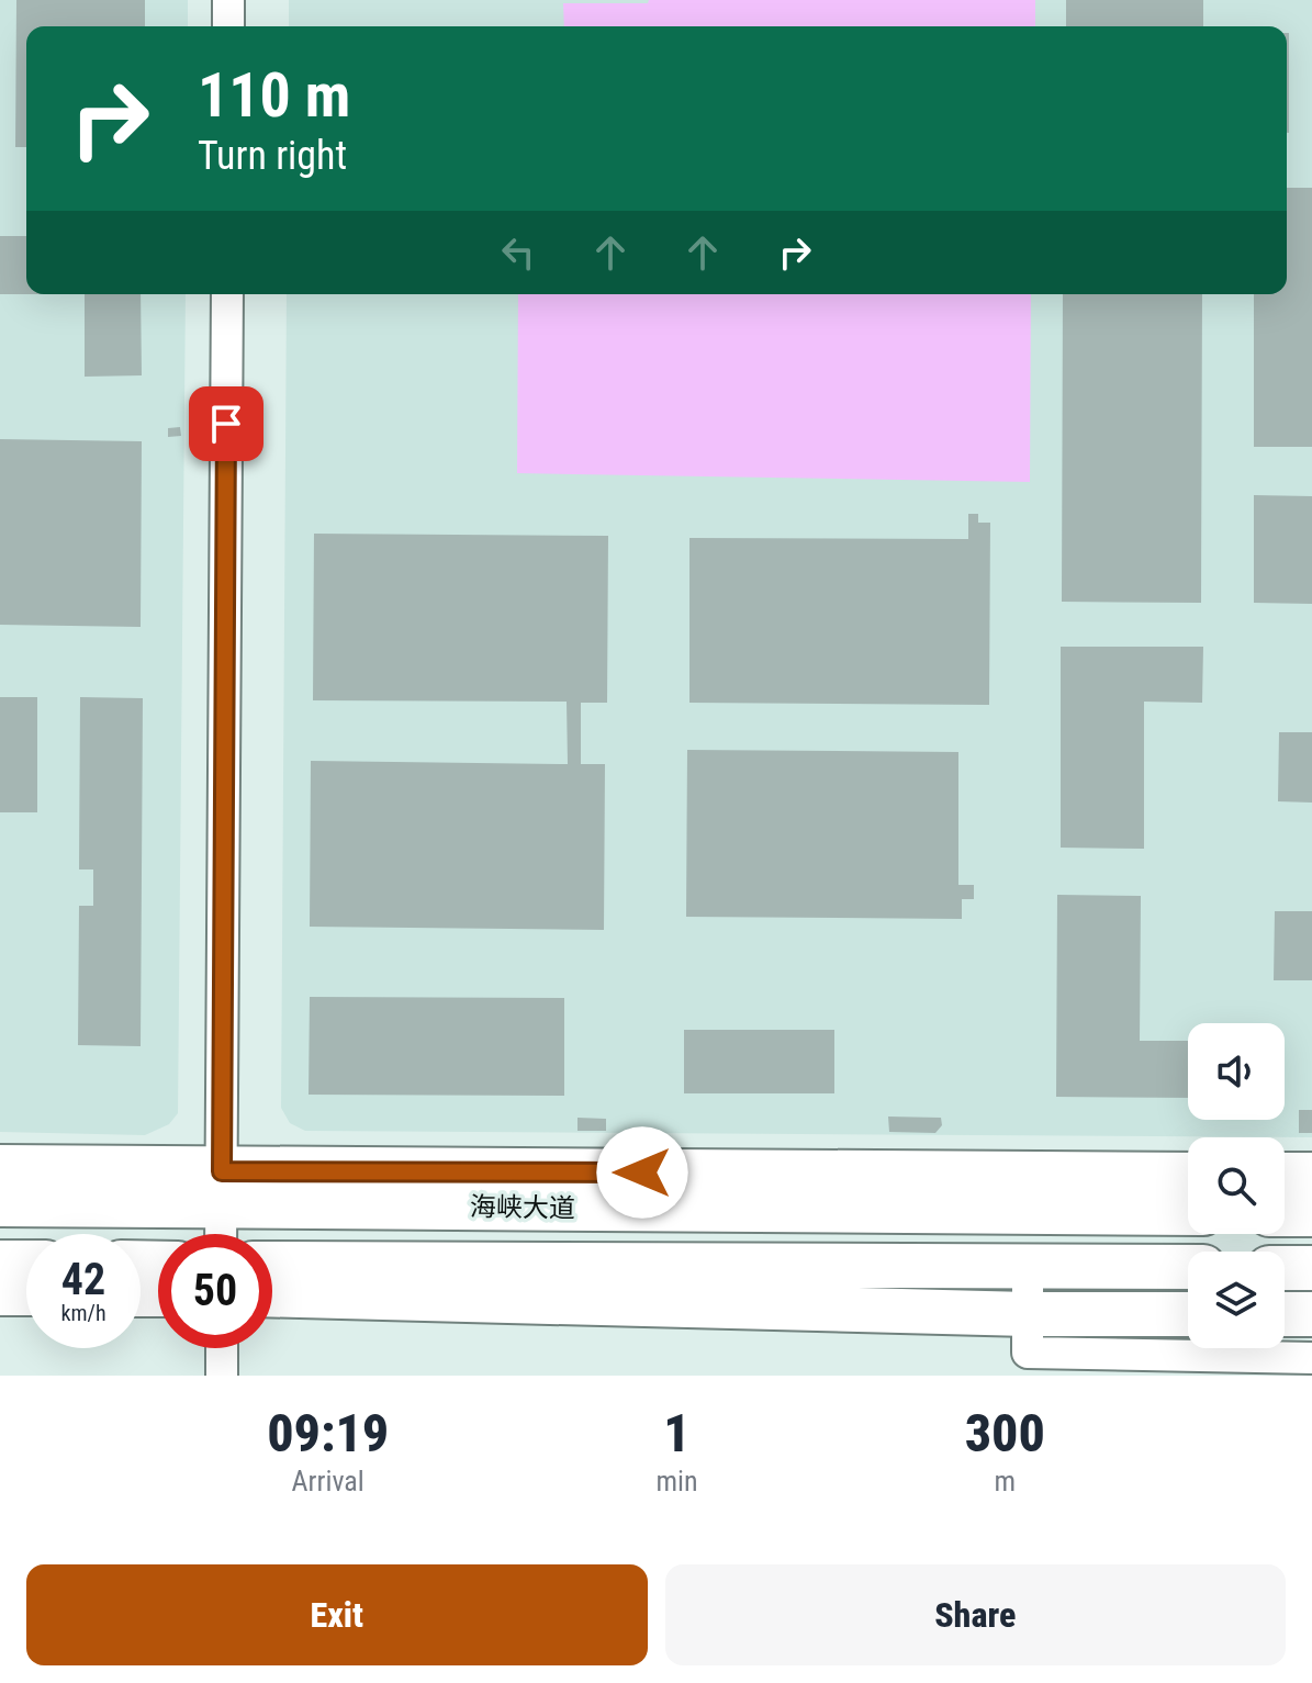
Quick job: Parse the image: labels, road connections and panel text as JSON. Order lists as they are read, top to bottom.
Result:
{
  "streets": {
    "main road": ["海峡大道"]
  },
  "page": {
    "turn": ["110 m", "Turn right"],
    "speed": "42 km/h",
    "limit": "50",
    "eta": [
      "09:19",
      "Arrival",
      "1",
      "min",
      "300",
      "m"
    ],
    "buttons": ["Exit", "Share"]
  }
}
